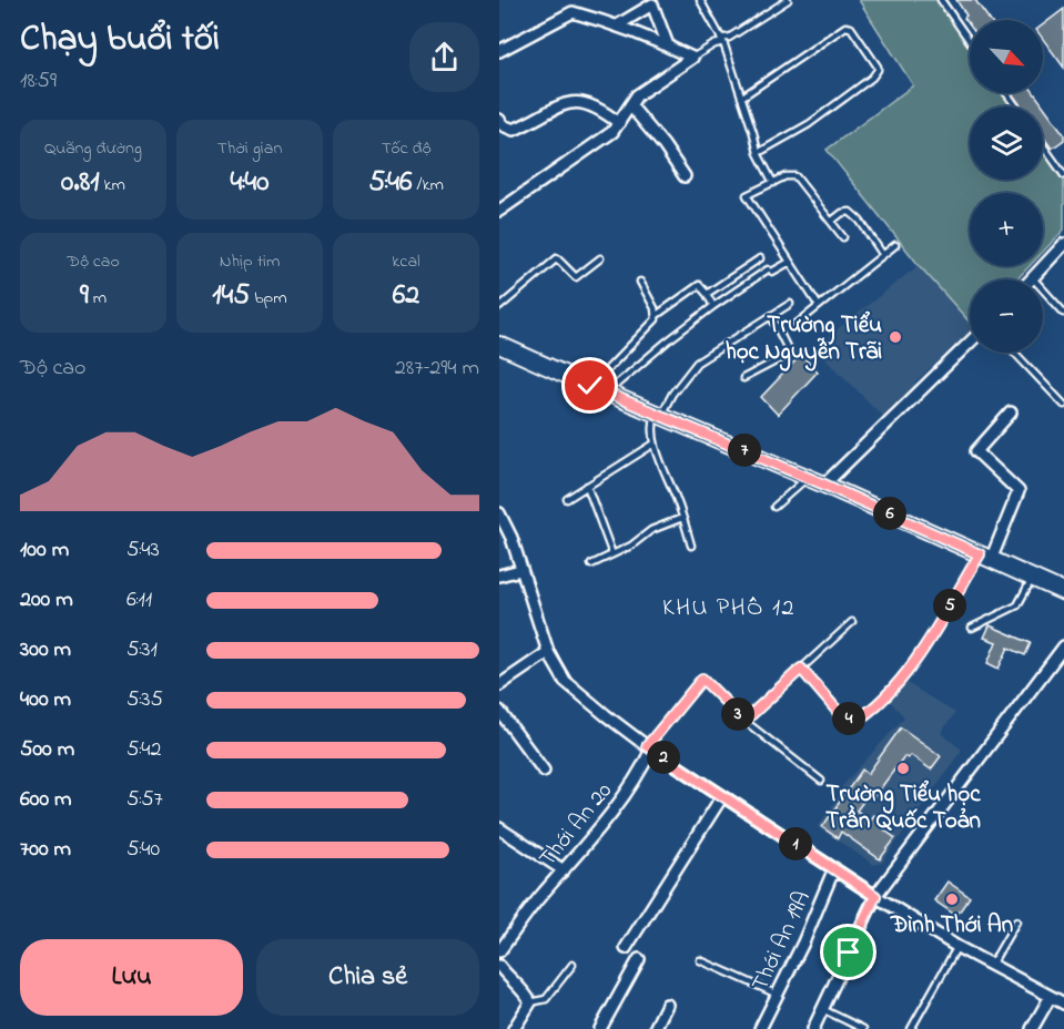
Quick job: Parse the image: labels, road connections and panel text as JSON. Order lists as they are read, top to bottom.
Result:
{
  "streets": {
    "street": ["Thới An 20", "Thới An 19A"]
  },
  "districts": ["KHU PHỐ 12"],
  "places": ["Trường Tiểu học Nguyễn Trãi", "Trường Tiểu học Trần Quốc Toản", "Đình Thới An"],
  "north": "bottom right",
  "page": {
    "heading": ["Chạy buổi tối", "18:59"],
    "map_buttons": ["+", "−"],
    "stats": [
      ["Quãng đường", "0.81 km"],
      ["Thời gian", "4:40"],
      ["Tốc độ", "5:46 /km"],
      ["Độ cao", "9 m"],
      ["Nhịp tim", "145 bpm"],
      ["kcal", "62"]
    ],
    "chart": ["Độ cao", "287–294 m"],
    "pins": [
      "7",
      "6",
      "5",
      "3",
      "4",
      "2",
      "1"
    ],
    "list": [
      {
        "name": "100 m",
        "note": "5:43"
      },
      {
        "name": "200 m",
        "note": "6:11"
      },
      {
        "name": "300 m",
        "note": "5:31"
      },
      {
        "name": "400 m",
        "note": "5:35"
      },
      {
        "name": "500 m",
        "note": "5:42"
      },
      {
        "name": "600 m",
        "note": "5:57"
      },
      {
        "name": "700 m",
        "note": "5:40"
      }
    ],
    "buttons": ["Lưu", "Chia sẻ"]
  }
}
